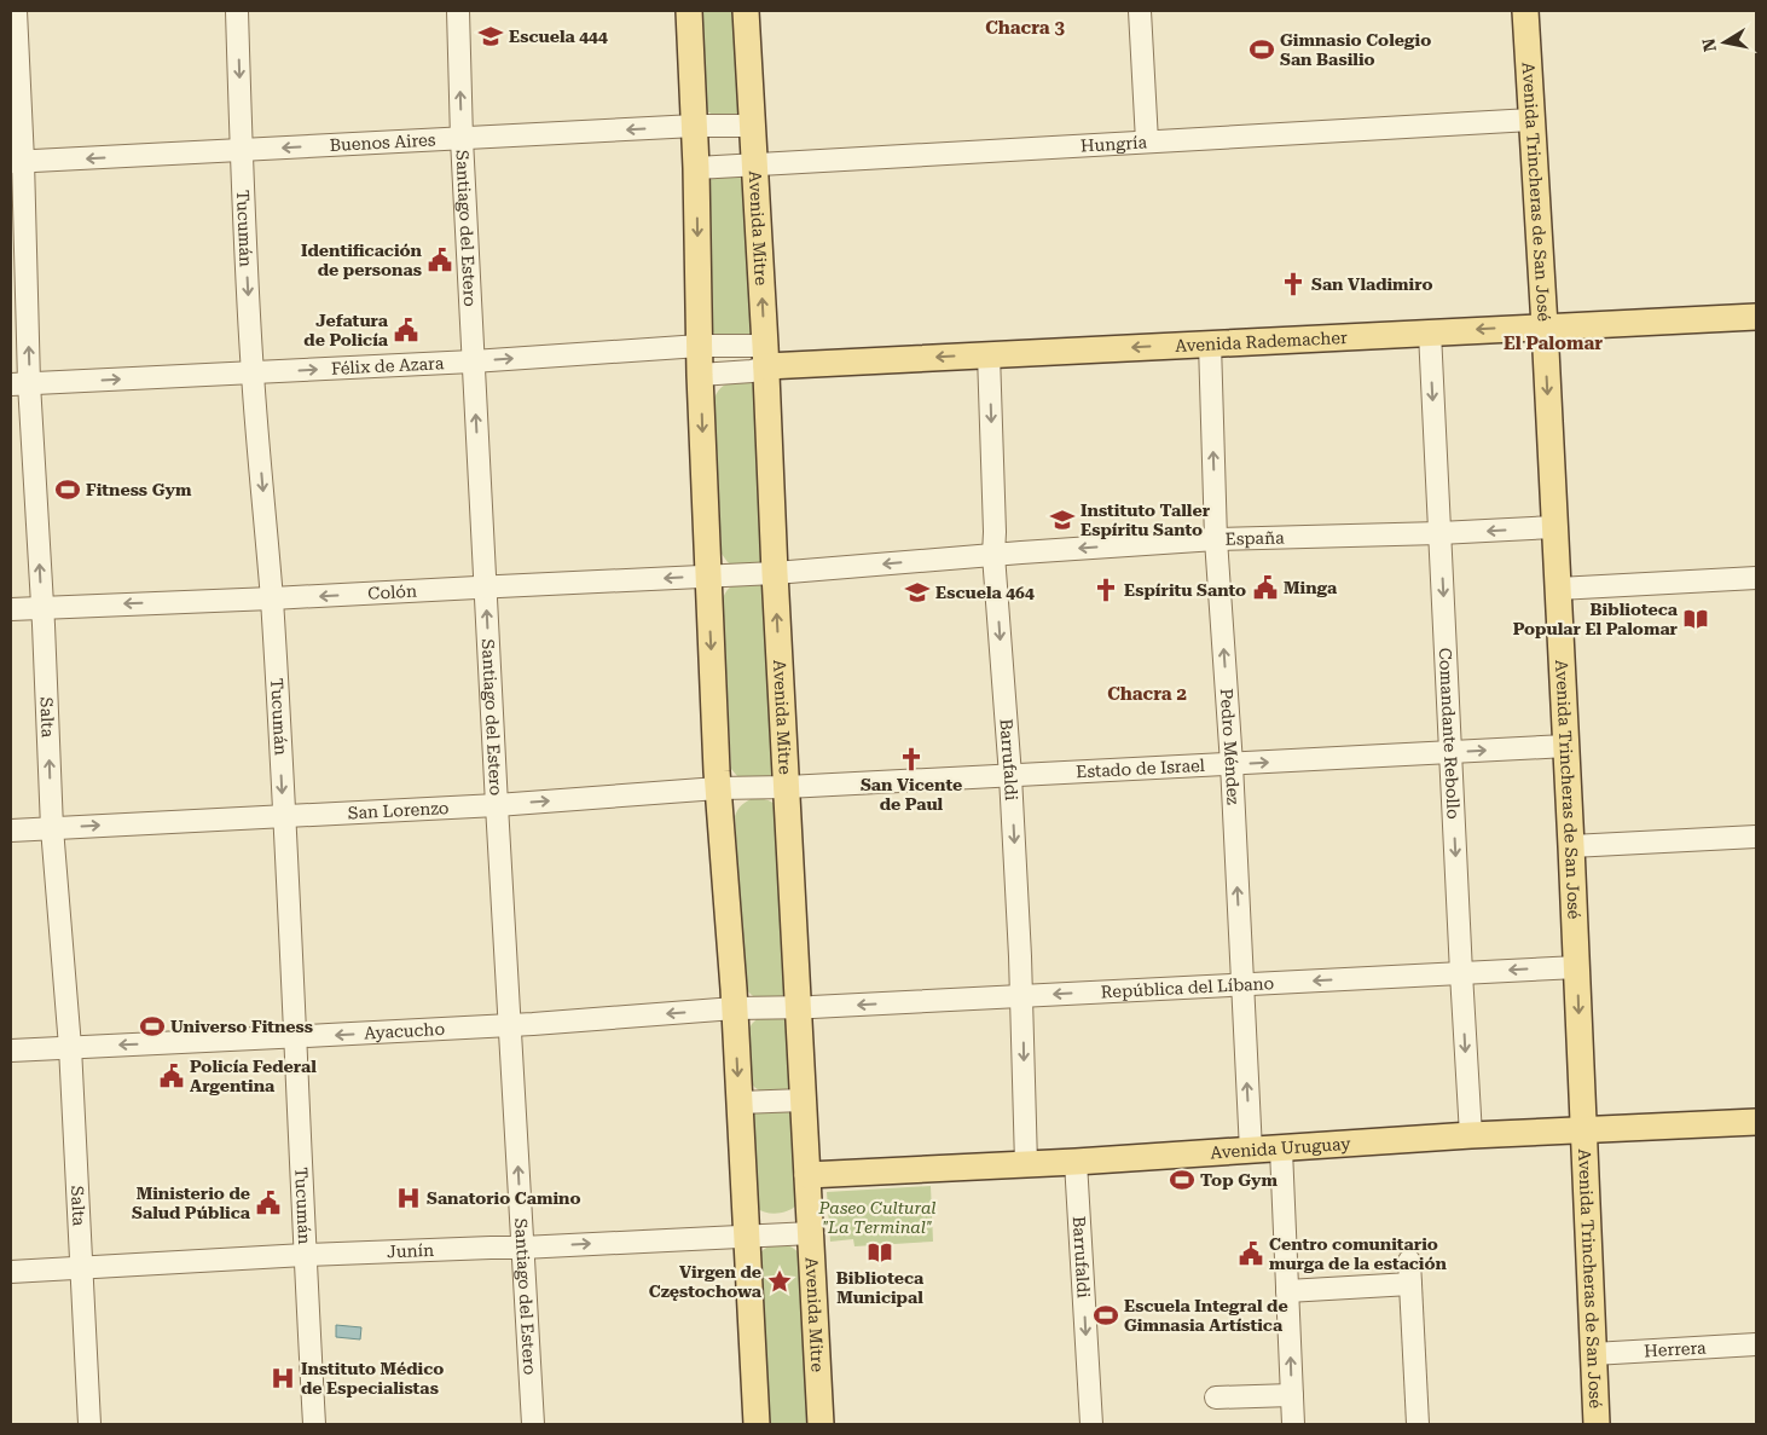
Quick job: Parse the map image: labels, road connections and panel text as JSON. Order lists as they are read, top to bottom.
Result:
{
  "streets": {
    "main road": [
      "Avenida Trincheras de San José",
      "Avenida Mitre",
      "Avenida Rademacher",
      "Avenida Uruguay"
    ],
    "street": [
      "Buenos Aires",
      "Hungría",
      "Tucumán",
      "Santiago del Estero",
      "Félix de Azara",
      "España",
      "Colón",
      "Salta",
      "Comandante Rebollo",
      "Pedro Méndez",
      "Barrufaldi",
      "Estado de Israel",
      "San Lorenzo",
      "República del Líbano",
      "Ayacucho",
      "Junín",
      "Herrera"
    ]
  },
  "crossings": [
    ["Buenos Aires", "Tucumán"],
    ["Buenos Aires", "Santiago del Estero"],
    ["Buenos Aires", "Avenida Mitre"],
    ["Buenos Aires", "Salta"],
    ["Hungría", "Avenida Trincheras de San José"],
    ["Hungría", "Avenida Mitre"],
    ["Avenida Trincheras de San José", "Avenida Rademacher"],
    ["Avenida Trincheras de San José", "España"],
    ["Avenida Trincheras de San José", "Estado de Israel"],
    ["Avenida Trincheras de San José", "República del Líbano"],
    ["Avenida Trincheras de San José", "Avenida Uruguay"],
    ["Avenida Trincheras de San José", "Herrera"],
    ["Tucumán", "Félix de Azara"],
    ["Tucumán", "Colón"],
    ["Tucumán", "San Lorenzo"],
    ["Tucumán", "Ayacucho"],
    ["Tucumán", "Junín"],
    ["Santiago del Estero", "Félix de Azara"],
    ["Santiago del Estero", "Colón"],
    ["Santiago del Estero", "San Lorenzo"],
    ["Santiago del Estero", "Ayacucho"],
    ["Santiago del Estero", "Junín"],
    ["Avenida Mitre", "Avenida Rademacher"],
    ["Avenida Mitre", "Félix de Azara"],
    ["Avenida Mitre", "España"],
    ["Avenida Mitre", "Colón"],
    ["Avenida Mitre", "Estado de Israel"],
    ["Avenida Mitre", "San Lorenzo"],
    ["Avenida Mitre", "República del Líbano"],
    ["Avenida Mitre", "Ayacucho"],
    ["Avenida Mitre", "Avenida Uruguay"],
    ["Avenida Mitre", "Junín"],
    ["Avenida Rademacher", "Félix de Azara"],
    ["Avenida Rademacher", "Comandante Rebollo"],
    ["Avenida Rademacher", "Pedro Méndez"],
    ["Avenida Rademacher", "Barrufaldi"],
    ["Félix de Azara", "Salta"],
    ["España", "Colón"],
    ["España", "Comandante Rebollo"],
    ["España", "Pedro Méndez"],
    ["España", "Barrufaldi"],
    ["Colón", "Salta"],
    ["Salta", "San Lorenzo"],
    ["Salta", "Ayacucho"],
    ["Salta", "Junín"],
    ["Comandante Rebollo", "Estado de Israel"],
    ["Comandante Rebollo", "República del Líbano"],
    ["Comandante Rebollo", "Avenida Uruguay"],
    ["Pedro Méndez", "Estado de Israel"],
    ["Pedro Méndez", "República del Líbano"],
    ["Pedro Méndez", "Avenida Uruguay"],
    ["Barrufaldi", "Estado de Israel"],
    ["Barrufaldi", "República del Líbano"],
    ["Barrufaldi", "Avenida Uruguay"],
    ["Estado de Israel", "San Lorenzo"],
    ["República del Líbano", "Ayacucho"]
  ],
  "one_way": [
    "Buenos Aires",
    "Tucumán",
    "Santiago del Estero",
    "Avenida Rademacher",
    "Félix de Azara",
    "España",
    "Colón",
    "Salta",
    "Comandante Rebollo",
    "Pedro Méndez",
    "Barrufaldi",
    "Estado de Israel",
    "San Lorenzo",
    "República del Líbano",
    "Ayacucho"
  ],
  "districts": ["Chacra 3", "El Palomar", "Chacra 2"],
  "parks": ["Paseo Cultural \"La Terminal\""],
  "places": {
    "school or university": ["Escuela 444", "Instituto Taller Espíritu Santo", "Escuela 464"],
    "sports": [
      "Gimnasio Colegio San Basilio",
      "Fitness Gym",
      "Universo Fitness",
      "Top Gym",
      "Escuela Integral de Gimnasia Artística"
    ],
    "public building": [
      "Identificación de personas",
      "Jefatura de Policía",
      "Minga",
      "Policía Federal Argentina",
      "Ministerio de Salud Pública",
      "Centro comunitario murga de la estación"
    ],
    "church": ["San Vladimiro", "Espíritu Santo", "San Vicente de Paul"],
    "library": ["Biblioteca Popular El Palomar", "Biblioteca Municipal"],
    "hospital": ["Sanatorio Camino", "Instituto Médico de Especialistas"],
    "place": ["Virgen de Częstochowa"]
  },
  "north": "left"
}
